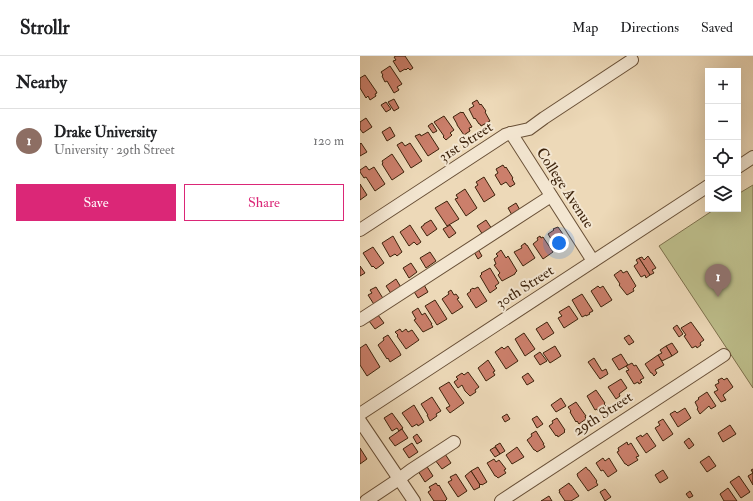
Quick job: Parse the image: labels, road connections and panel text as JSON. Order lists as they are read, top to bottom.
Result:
{
  "streets": {
    "street": [
      "31st Street",
      "College Avenue",
      "30th Street",
      "29th Street"
    ]
  },
  "crossings": [
    ["31st Street", "College Avenue"],
    ["College Avenue", "30th Street"]
  ],
  "page": {
    "header": "Strollr",
    "nav": ["Map", "Directions", "Saved"],
    "heading": "Nearby",
    "map_buttons": ["+", "−"],
    "list": [
      {
        "mark": "1",
        "name": "Drake University",
        "note": "University · 29th Street",
        "value": "120 m"
      }
    ],
    "buttons": ["Save", "Share"],
    "pins": "1"
  }
}
